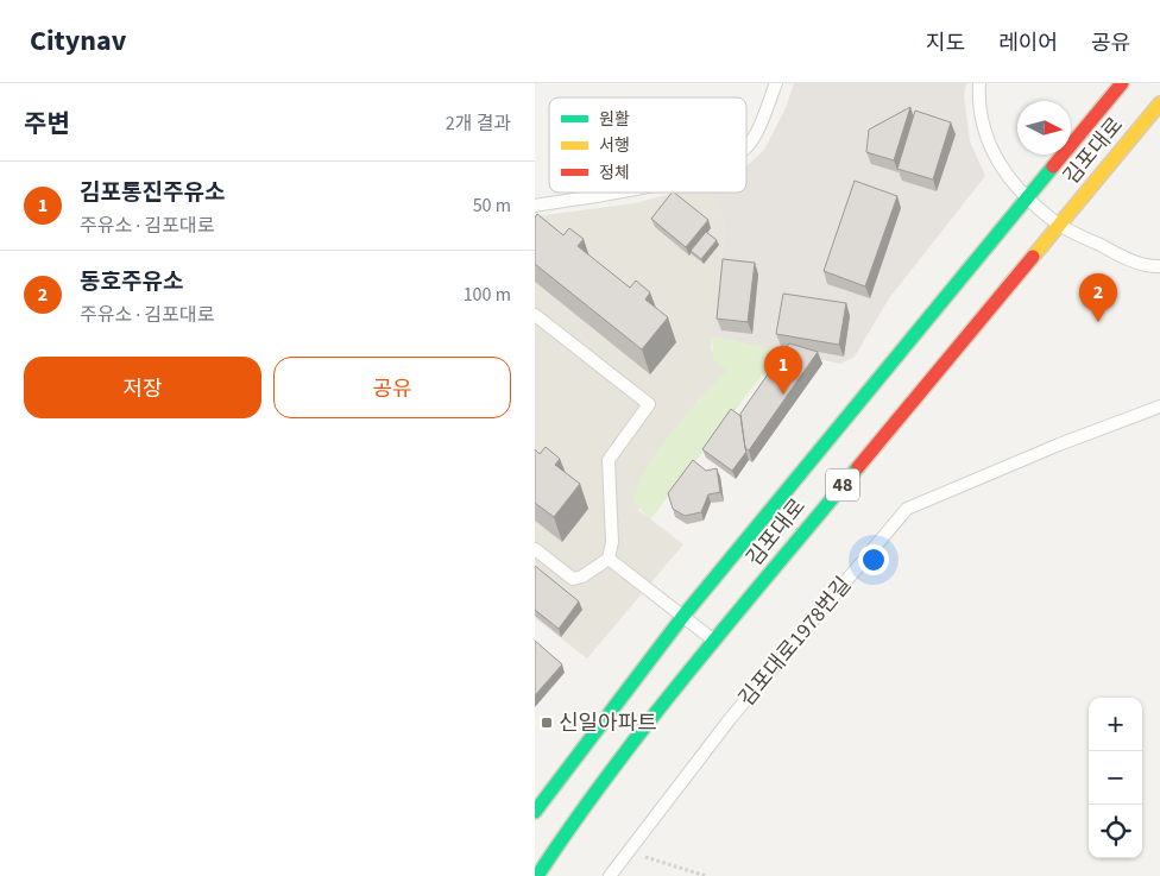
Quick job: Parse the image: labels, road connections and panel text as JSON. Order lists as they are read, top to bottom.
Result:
{
  "streets": {
    "main road": ["김포대로", "48"],
    "lane": ["김포대로1978번길"]
  },
  "places": {
    "transit": ["신일아파트"]
  },
  "legend": ["원활", "서행", "정체"],
  "north": "right",
  "page": {
    "header": "Citynav",
    "nav": ["지도", "레이어", "공유"],
    "heading": ["주변", "2개 결과"],
    "list": [
      {
        "mark": "1",
        "name": "김포통진주유소",
        "note": "주유소 · 김포대로",
        "value": "50 m"
      },
      {
        "mark": "2",
        "name": "동호주유소",
        "note": "주유소 · 김포대로",
        "value": "100 m"
      }
    ],
    "pins": ["2", "1"],
    "buttons": ["저장", "공유"],
    "map_buttons": ["+", "−"]
  }
}
